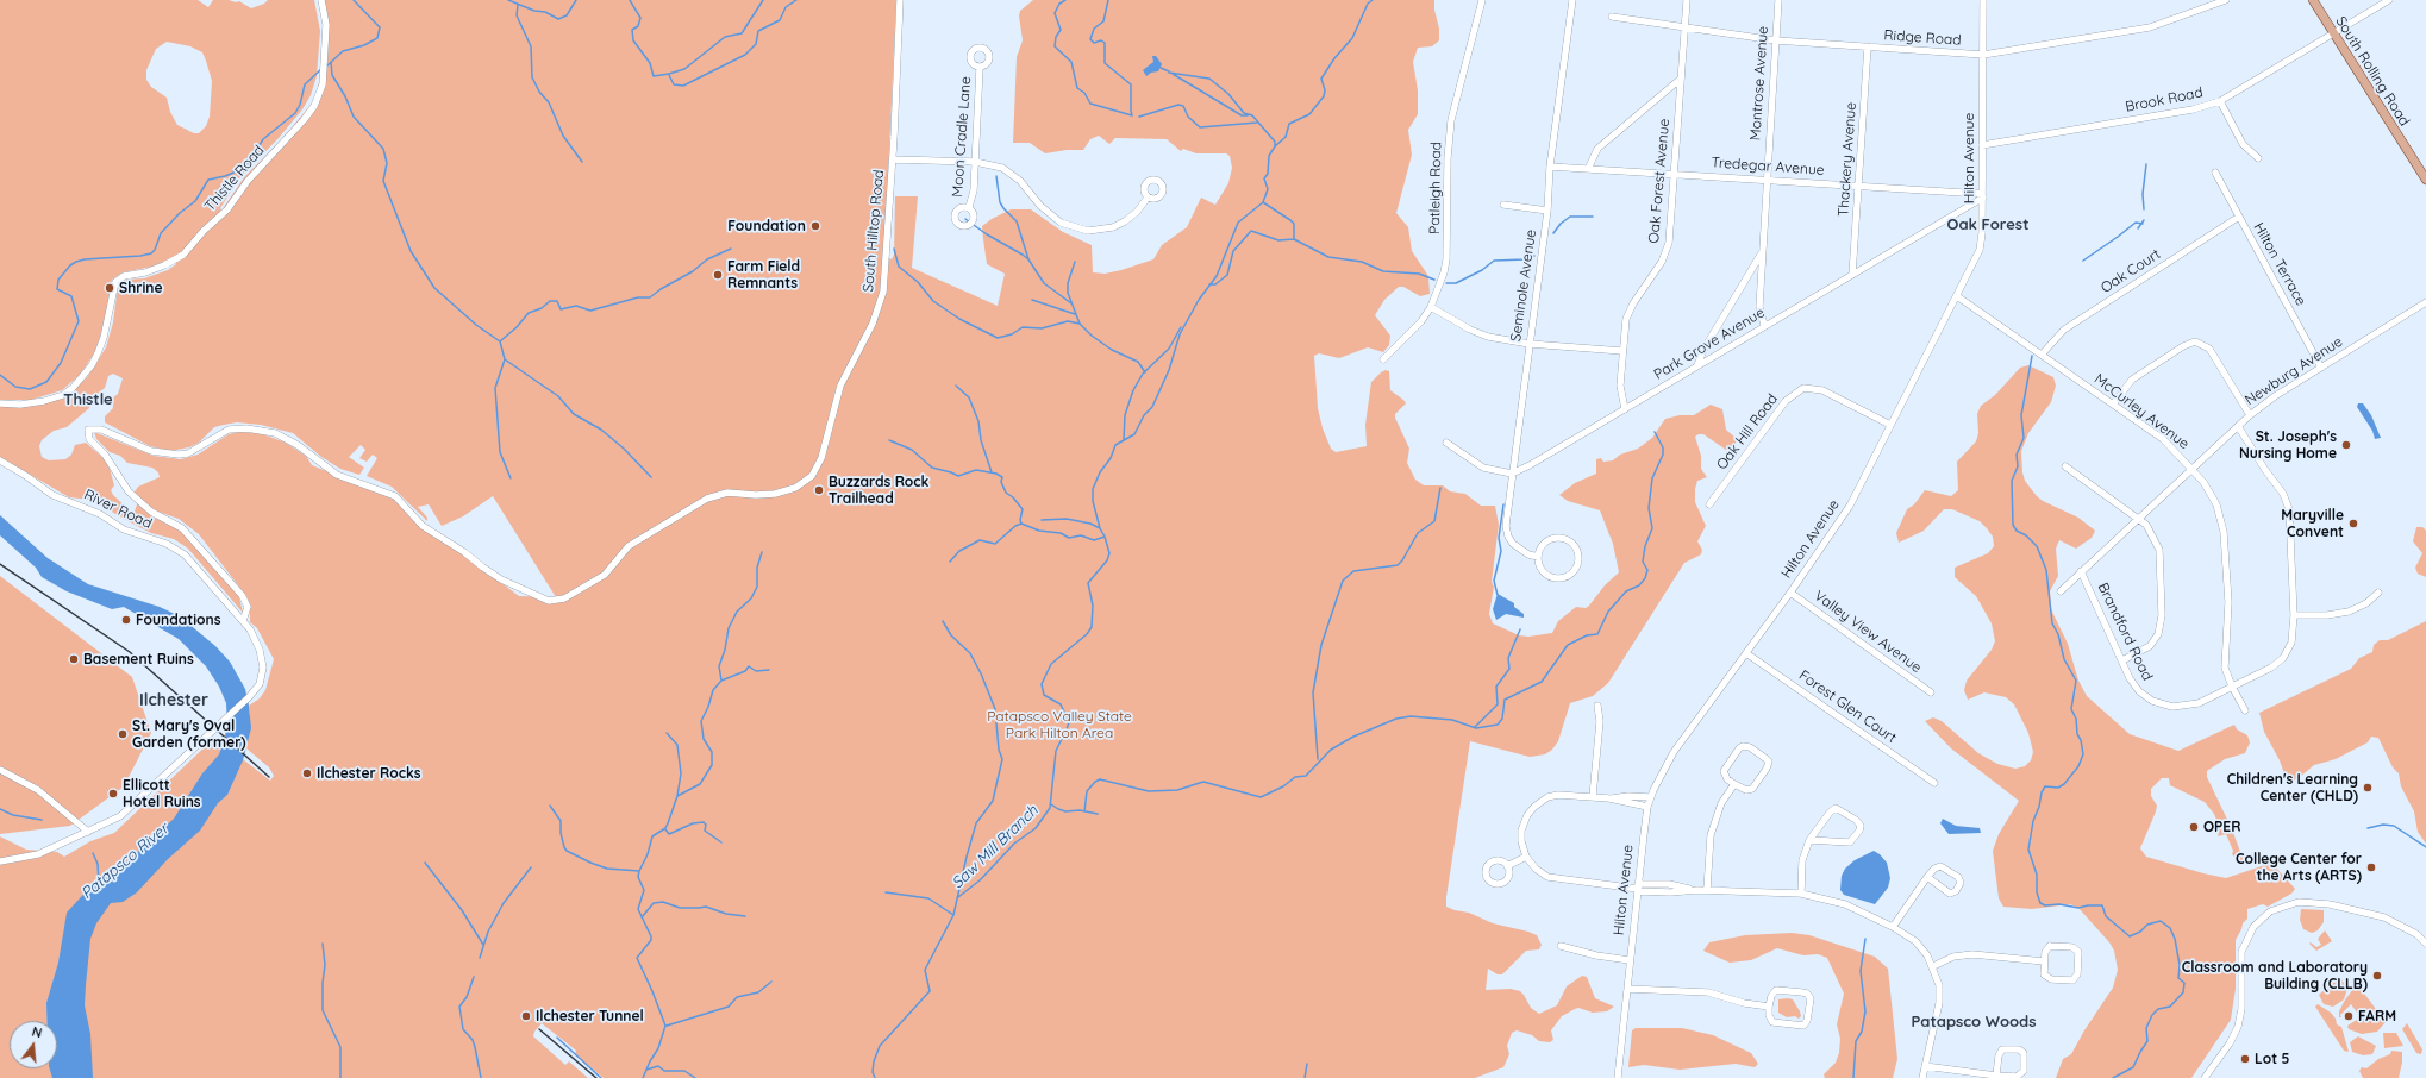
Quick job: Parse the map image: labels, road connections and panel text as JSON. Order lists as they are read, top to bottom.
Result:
{
  "streets": {
    "main road": ["South Rolling Road"],
    "street": [
      "Ridge Road",
      "Montrose Avenue",
      "Brook Road",
      "Moon Cradle Lane",
      "Hilton Avenue",
      "Thackery Avenue",
      "Tredegar Avenue",
      "Thistle Road",
      "Oak Forest Avenue",
      "Patleigh Road",
      "South Hilltop Road",
      "Hilton Terrace",
      "Oak Court",
      "Seminole Avenue",
      "Park Grove Avenue",
      "Newburg Avenue",
      "McCurley Avenue",
      "Oak Hill Road",
      "River Road",
      "Valley View Avenue",
      "Brandford Road",
      "Forest Glen Court"
    ]
  },
  "crossings": [
    ["Ridge Road", "Montrose Avenue"],
    ["Ridge Road", "Hilton Avenue"],
    ["Ridge Road", "Thackery Avenue"],
    ["Ridge Road", "Oak Forest Avenue"],
    ["South Rolling Road", "Brook Road"],
    ["Montrose Avenue", "Tredegar Avenue"],
    ["Montrose Avenue", "Park Grove Avenue"],
    ["Brook Road", "Hilton Avenue"],
    ["Hilton Avenue", "Tredegar Avenue"],
    ["Hilton Avenue", "Park Grove Avenue"],
    ["Hilton Avenue", "McCurley Avenue"],
    ["Hilton Avenue", "Oak Hill Road"],
    ["Hilton Avenue", "Valley View Avenue"],
    ["Hilton Avenue", "Forest Glen Court"],
    ["Thackery Avenue", "Tredegar Avenue"],
    ["Thackery Avenue", "Park Grove Avenue"],
    ["Tredegar Avenue", "Oak Forest Avenue"],
    ["Tredegar Avenue", "Seminole Avenue"],
    ["Tredegar Avenue", "Park Grove Avenue"],
    ["Oak Forest Avenue", "Park Grove Avenue"],
    ["South Hilltop Road", "River Road"],
    ["Hilton Terrace", "Oak Court"],
    ["Hilton Terrace", "Newburg Avenue"],
    ["Oak Court", "McCurley Avenue"],
    ["Seminole Avenue", "Park Grove Avenue"],
    ["Newburg Avenue", "McCurley Avenue"],
    ["Newburg Avenue", "Brandford Road"],
    ["McCurley Avenue", "Brandford Road"]
  ],
  "districts": [
    "Oak Forest",
    "Thistle",
    "Ilchester",
    "Patapsco Woods"
  ],
  "water": ["Saw Mill Branch", "Patapsco River"],
  "parks": ["Patapsco Valley State Park Hilton Area"],
  "places": [
    "Foundation",
    "Farm Field Remnants",
    "Shrine",
    "St. Joseph's Nursing Home",
    "Buzzards Rock Trailhead",
    "Maryville Convent",
    "Foundations",
    "Basement Ruins",
    "St. Mary's Oval Garden (former)",
    "Ilchester Rocks",
    "Children's Learning Center (CHLD)",
    "Ellicott Hotel Ruins",
    "OPER",
    "College Center for the Arts (ARTS)",
    "Classroom and Laboratory Building (CLLB)",
    "Ilchester Tunnel",
    "FARM",
    "Lot 5"
  ],
  "north": "top"
}
